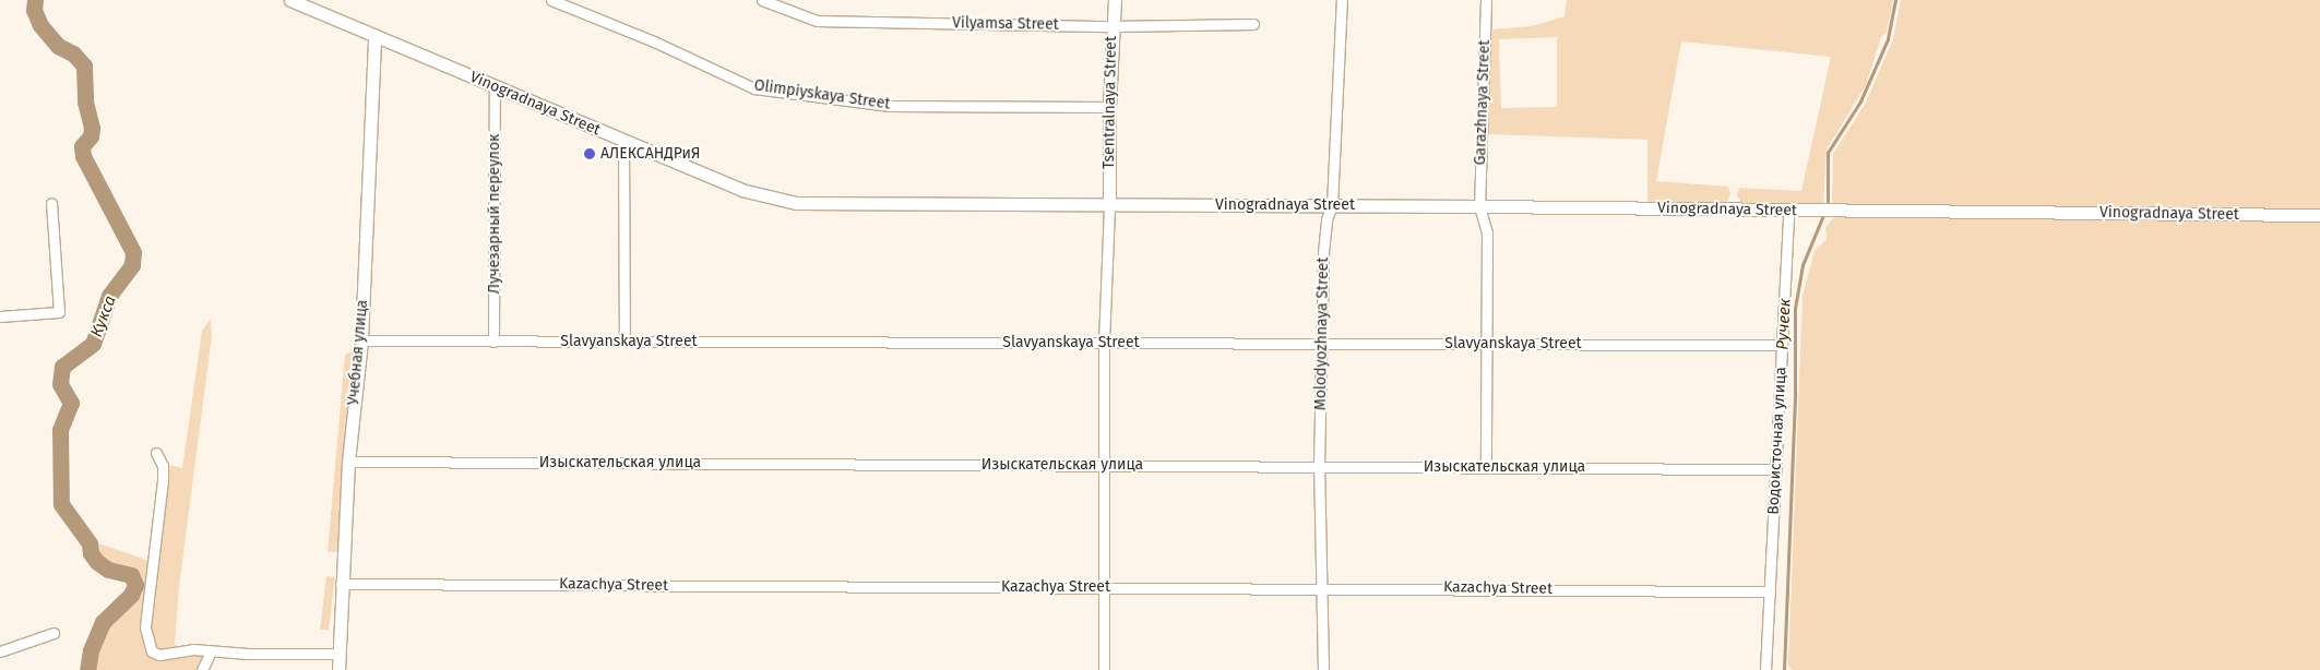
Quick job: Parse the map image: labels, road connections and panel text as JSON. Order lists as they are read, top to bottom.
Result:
{
  "streets": {
    "street": [
      "Vilyamsa Street",
      "Olimpiyskaya Street",
      "Tsentralnaya Street",
      "Garazhnaya Street",
      "Vinogradnaya Street",
      "Лучезарный переулок",
      "Molodyozhnaya Street",
      "Slavyanskaya Street",
      "Учебная улица",
      "Водоисточная улица",
      "Изыскательская улица",
      "Kazachya Street"
    ]
  },
  "crossings": [
    ["Vilyamsa Street", "Tsentralnaya Street"],
    ["Olimpiyskaya Street", "Tsentralnaya Street"],
    ["Tsentralnaya Street", "Vinogradnaya Street"],
    ["Garazhnaya Street", "Vinogradnaya Street"],
    ["Garazhnaya Street", "Slavyanskaya Street"],
    ["Garazhnaya Street", "Изыскательская улица"],
    ["Vinogradnaya Street", "Лучезарный переулок"],
    ["Vinogradnaya Street", "Molodyozhnaya Street"],
    ["Vinogradnaya Street", "Учебная улица"],
    ["Vinogradnaya Street", "Водоисточная улица"],
    ["Лучезарный переулок", "Slavyanskaya Street"],
    ["Molodyozhnaya Street", "Slavyanskaya Street"],
    ["Molodyozhnaya Street", "Изыскательская улица"],
    ["Molodyozhnaya Street", "Kazachya Street"],
    ["Slavyanskaya Street", "Учебная улица"],
    ["Slavyanskaya Street", "Водоисточная улица"],
    ["Учебная улица", "Изыскательская улица"],
    ["Учебная улица", "Kazachya Street"],
    ["Водоисточная улица", "Изыскательская улица"],
    ["Водоисточная улица", "Kazachya Street"]
  ],
  "water": ["Кукса", "Ручеек"],
  "places": ["АЛЕКСАНДРиЯ"]
}
